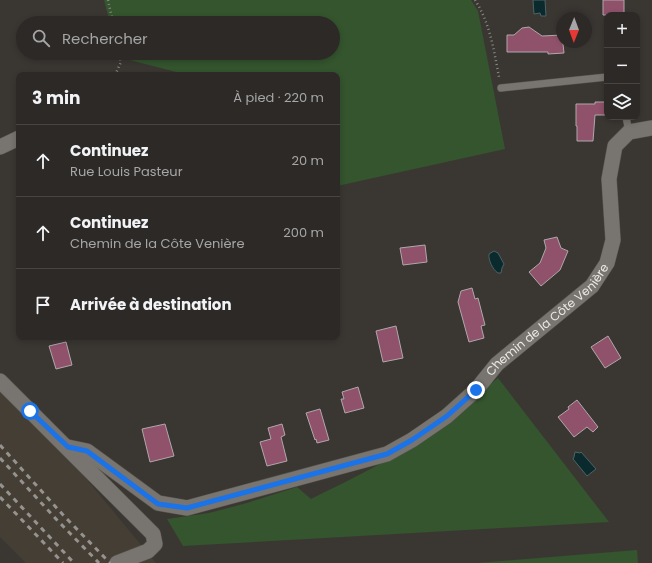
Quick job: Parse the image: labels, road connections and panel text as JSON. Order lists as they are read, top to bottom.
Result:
{
  "streets": {
    "street": ["Chemin de la Côte Venière"]
  },
  "north": "bottom",
  "page": {
    "map_buttons": ["+", "−"],
    "search": "Rechercher",
    "heading": ["3 min", "À pied · 220 m"],
    "list": [
      ["Continuez", "Rue Louis Pasteur", "20 m"],
      ["Continuez", "Chemin de la Côte Venière", "200 m"],
      "Arrivée à destination"
    ]
  }
}
